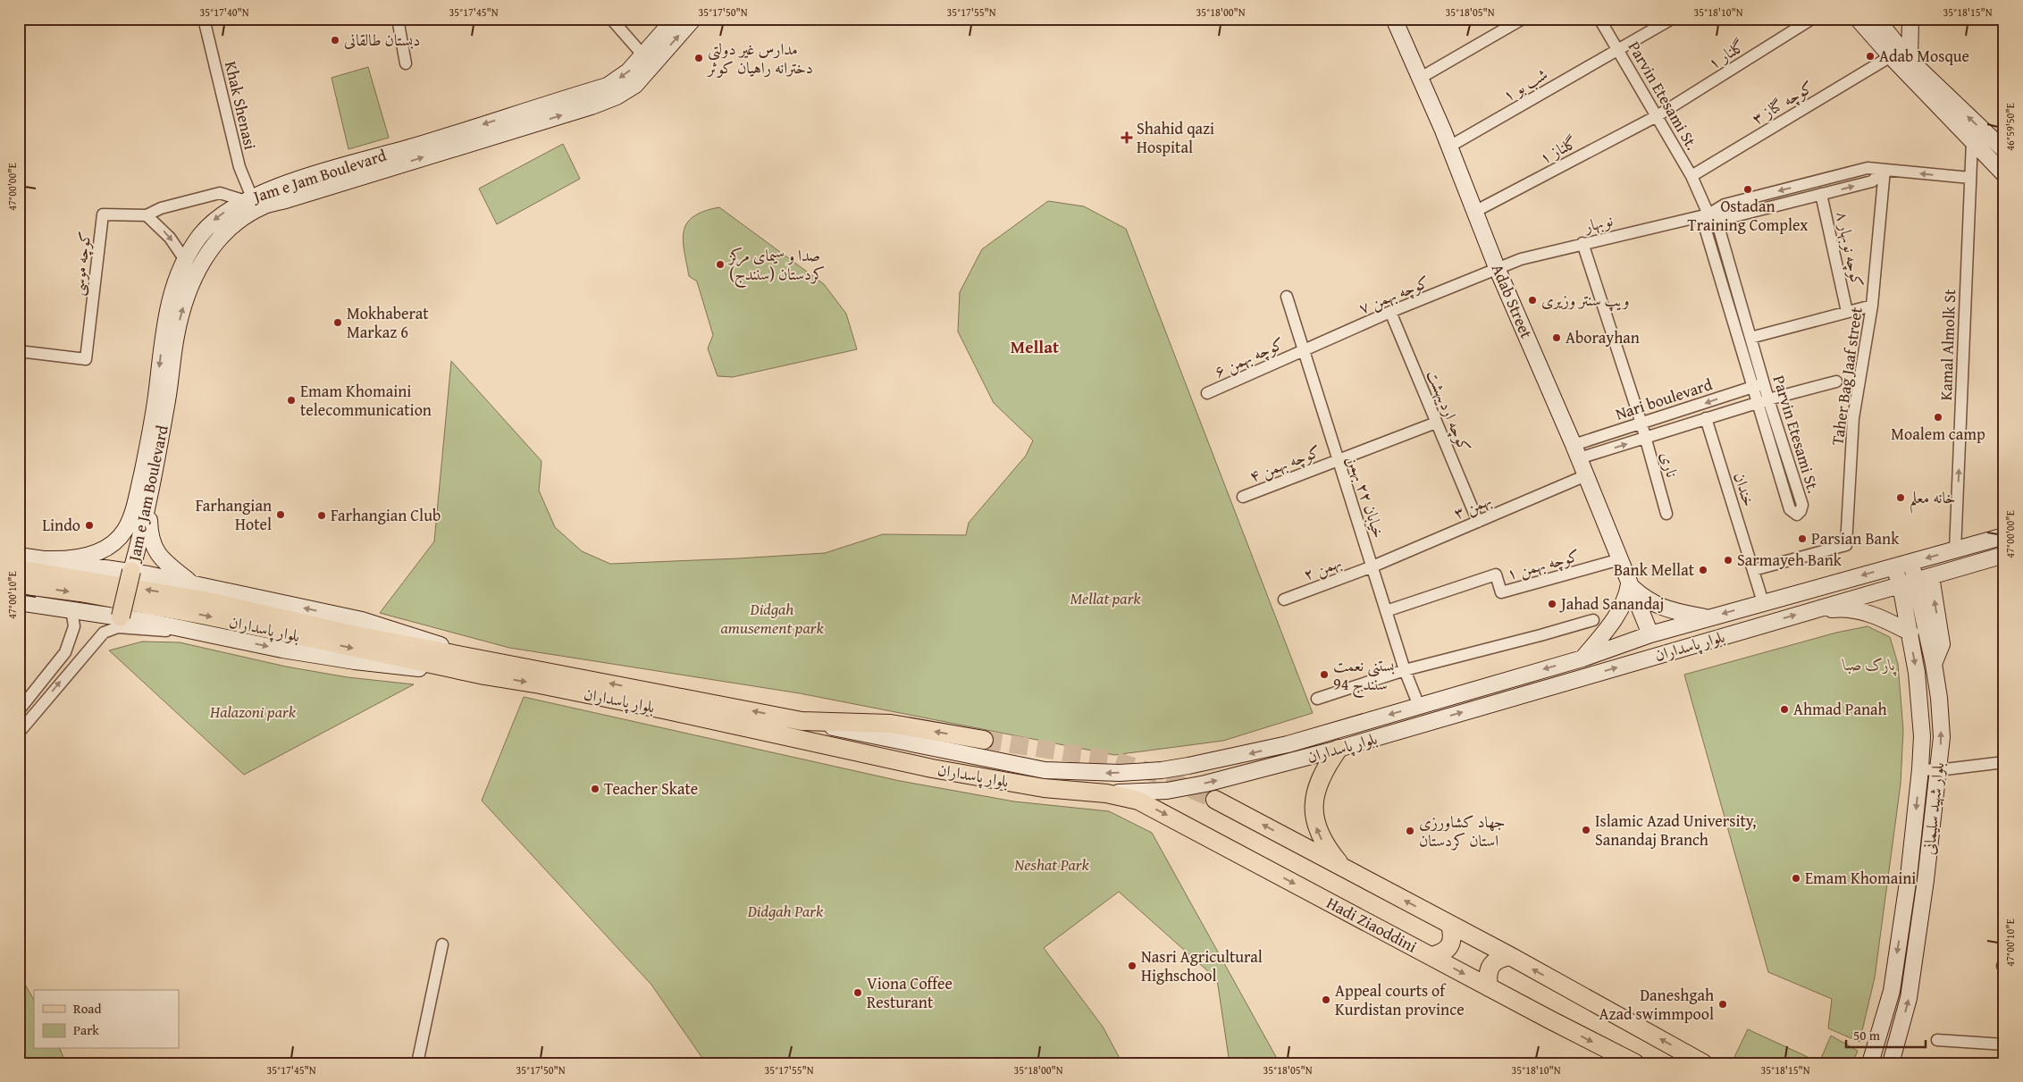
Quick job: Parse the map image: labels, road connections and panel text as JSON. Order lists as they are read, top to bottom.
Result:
{
  "streets": {
    "main road": [
      "Jam e Jam Boulevard",
      "Adab Street",
      "بلوار پاسداران",
      "بلوار شهید سلیمانی",
      "Hadi Ziaoddini"
    ],
    "street": [
      "گلنار ۱",
      "شب بو ۱",
      "Parvin Etesami St.",
      "کوچه گناز ۳",
      "Khak Shenasi",
      "گلناز ۱",
      "نوبهار",
      "کوچه نوبهار ۸",
      "کوچه موسی",
      "کوچه بهمن ۷",
      "Kamal Almolk St",
      "کوچه بهمن ۶",
      "Taher Bag Jaaf street",
      "Nari boulevard",
      "کوچه اردیبهشت",
      "کوچه بهمن ۴",
      "ناری",
      "خندان",
      "خیابان ۲۲ بهمن",
      "بهمن ۳",
      "کوچه بهمن ۱",
      "بهمن ۲"
    ]
  },
  "crossings": [
    ["گلنار ۱", "Parvin Etesami St."],
    ["گلنار ۱", "گلناز ۱"],
    ["شب بو ۱", "Parvin Etesami St."],
    ["شب بو ۱", "Adab Street"],
    ["Parvin Etesami St.", "کوچه گناز ۳"],
    ["Parvin Etesami St.", "گلناز ۱"],
    ["Parvin Etesami St.", "نوبهار"],
    ["Parvin Etesami St.", "Nari boulevard"],
    ["Khak Shenasi", "Jam e Jam Boulevard"],
    ["گلناز ۱", "Adab Street"],
    ["نوبهار", "کوچه نوبهار ۸"],
    ["نوبهار", "کوچه بهمن ۷"],
    ["نوبهار", "Adab Street"],
    ["نوبهار", "Kamal Almolk St"],
    ["نوبهار", "Taher Bag Jaaf street"],
    ["نوبهار", "ناری"],
    ["کوچه بهمن ۷", "Adab Street"],
    ["کوچه بهمن ۷", "کوچه بهمن ۶"],
    ["کوچه بهمن ۷", "کوچه اردیبهشت"],
    ["کوچه بهمن ۷", "خیابان ۲۲ بهمن"],
    ["Adab Street", "Nari boulevard"],
    ["Adab Street", "بهمن ۳"],
    ["Adab Street", "کوچه بهمن ۱"],
    ["Adab Street", "بلوار پاسداران"],
    ["Kamal Almolk St", "بلوار پاسداران"],
    ["کوچه بهمن ۶", "خیابان ۲۲ بهمن"],
    ["Taher Bag Jaaf street", "خندان"],
    ["Nari boulevard", "ناری"],
    ["کوچه اردیبهشت", "کوچه بهمن ۴"],
    ["کوچه اردیبهشت", "بهمن ۳"],
    ["کوچه بهمن ۴", "خیابان ۲۲ بهمن"],
    ["خندان", "بلوار پاسداران"],
    ["خیابان ۲۲ بهمن", "بهمن ۳"],
    ["خیابان ۲۲ بهمن", "کوچه بهمن ۱"],
    ["خیابان ۲۲ بهمن", "بهمن ۲"],
    ["خیابان ۲۲ بهمن", "بلوار پاسداران"],
    ["بهمن ۳", "بهمن ۲"],
    ["بلوار پاسداران", "بلوار شهید سلیمانی"],
    ["بلوار پاسداران", "Hadi Ziaoddini"]
  ],
  "one_way": ["Kamal Almolk St"],
  "districts": ["Mellat"],
  "parks": [
    "Mellat park",
    "Didgah amusement park",
    "پارک صبا",
    "Halazoni park",
    "Neshat Park",
    "Didgah Park"
  ],
  "places": {
    "other": [
      "دبستان طالقانی",
      "Adab Mosque",
      "مدارس غیر دولتی دخترانه راهیان کوثر",
      "Ostadan Training Complex",
      "صدا و سیمای مرکز کردستان (سنندج)",
      "ویپ سنتر وزیری",
      "Mokhaberat Markaz 6",
      "Aborayhan",
      "Emam Khomaini telecommunication",
      "Moalem camp",
      "خانه معلم",
      "Farhangian Hotel",
      "Farhangian Club",
      "Lindo",
      "Parsian Bank",
      "Sarmayeh Bank",
      "Bank Mellat",
      "Jahad Sanandaj",
      "بستنی نعمت سنندج 94",
      "Ahmad Panah",
      "Teacher Skate",
      "Islamic Azad University, Sanandaj Branch",
      "جهاد کشاورزی استان کردستان",
      "Emam Khomaini",
      "Nasri Agricultural Highschool",
      "Viona Coffee Resturant",
      "Appeal courts of Kurdistan province",
      "Daneshgah Azad swimmpool"
    ],
    "health": ["Shahid qazi Hospital"]
  },
  "legend": ["Road", "Park"],
  "scale_bar": "50 m",
  "coordinates": [
    "35°17'40\"N",
    "35°17'45\"N",
    "35°17'50\"N",
    "35°17'55\"N",
    "35°18'00\"N",
    "35°18'05\"N",
    "35°18'10\"N",
    "35°18'15\"N",
    "46°59'50\"E",
    "47°00'00\"E",
    "47°00'10\"E"
  ]
}
